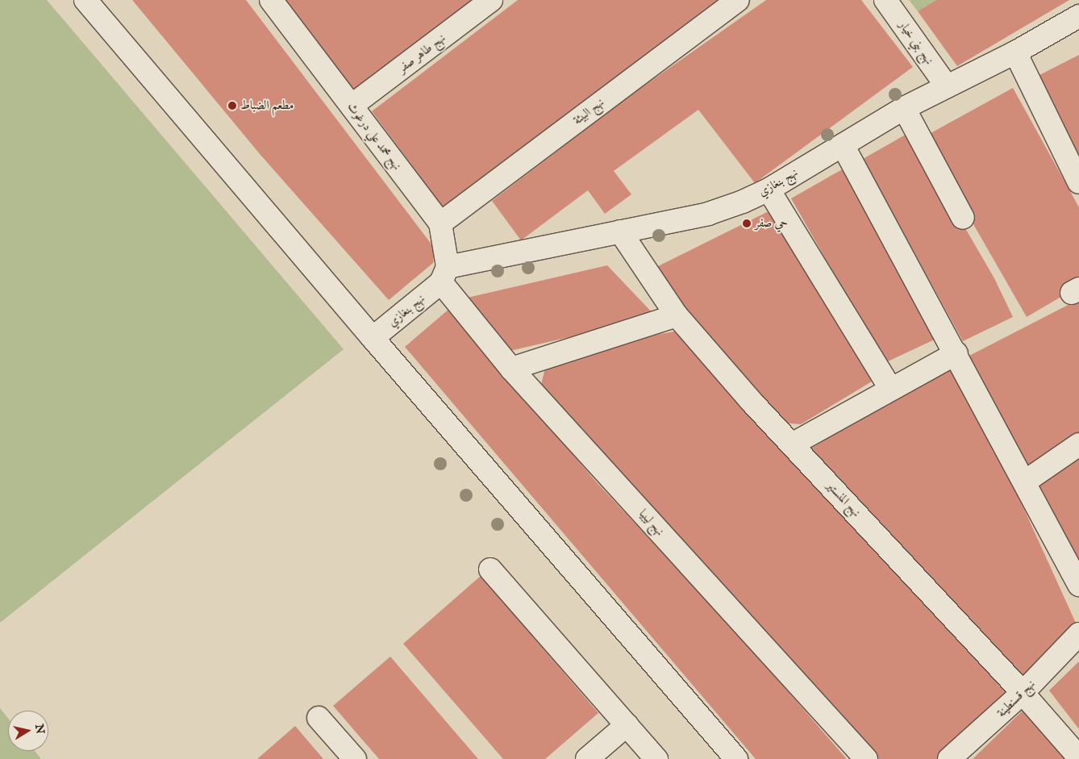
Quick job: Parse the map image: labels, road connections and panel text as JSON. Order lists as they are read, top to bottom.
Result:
{
  "streets": {
    "street": [
      "نهج بني خيار",
      "نهج طاهر صفر",
      "نهج البيئة",
      "نهج محمد علي درغوث",
      "نهج بنغازي",
      "نهج المنستير",
      "نهج ليبيا",
      "نهج قسنطينة"
    ]
  },
  "crossings": [
    ["نهج بني خيار", "نهج بنغازي"],
    ["نهج طاهر صفر", "نهج محمد علي درغوث"],
    ["نهج البيئة", "نهج محمد علي درغوث"],
    ["نهج محمد علي درغوث", "نهج بنغازي"],
    ["نهج محمد علي درغوث", "نهج ليبيا"],
    ["نهج بنغازي", "نهج المنستير"],
    ["نهج بنغازي", "نهج ليبيا"],
    ["نهج المنستير", "نهج قسنطينة"]
  ],
  "places": ["مطعم الضباط", "حي صفر"],
  "north": "right"
}
